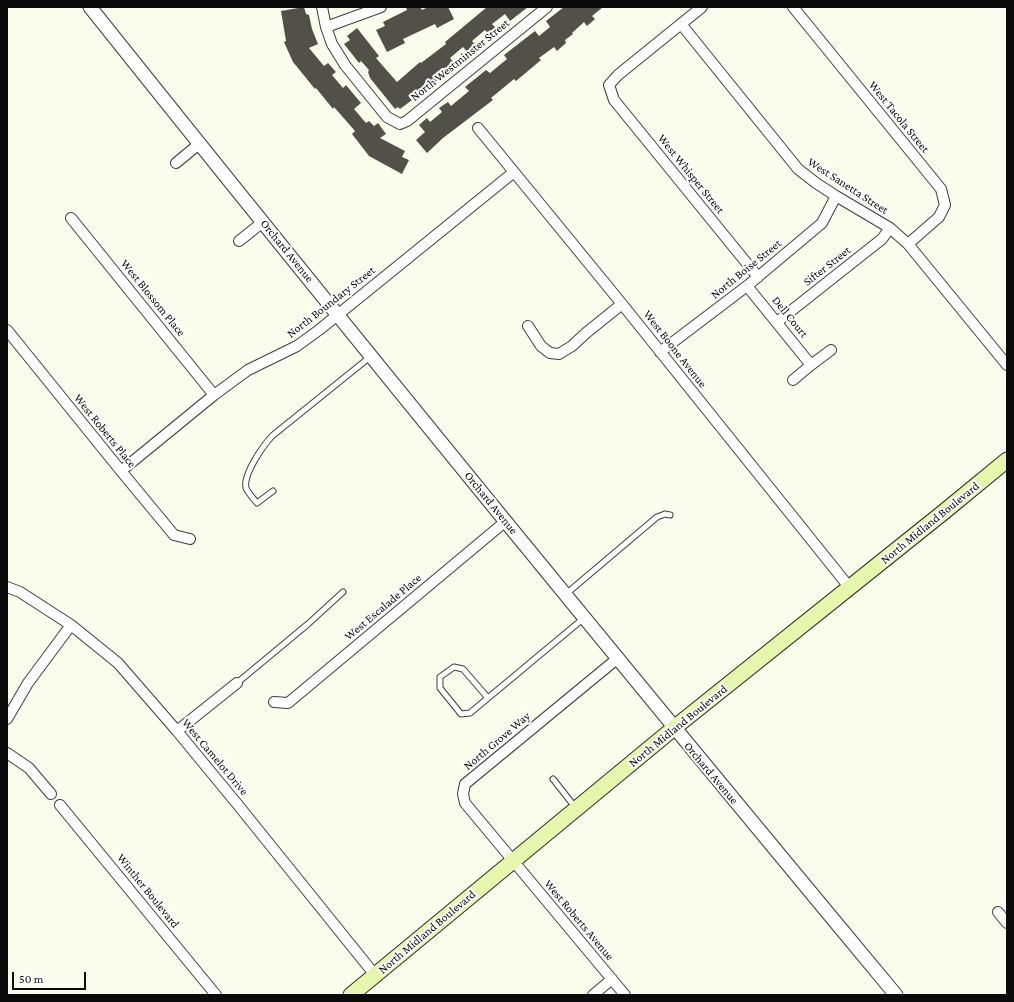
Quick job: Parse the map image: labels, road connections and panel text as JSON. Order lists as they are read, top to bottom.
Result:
{
  "streets": {
    "main road": ["North Midland Boulevard"],
    "street": [
      "North Westminster Street",
      "West Tacola Street",
      "West Whisper Street",
      "West Sanetta Street",
      "Orchard Avenue",
      "Sifter Street",
      "North Boise Street",
      "West Blossom Place",
      "North Boundary Street",
      "Dell Court",
      "West Boone Avenue",
      "West Roberts Place",
      "West Escalade Place",
      "North Grove Way",
      "West Camelot Drive",
      "Winther Boulevard",
      "West Roberts Avenue"
    ]
  },
  "crossings": [
    ["West Tacola Street", "West Sanetta Street"],
    ["West Whisper Street", "West Sanetta Street"],
    ["West Whisper Street", "North Boise Street"],
    ["West Sanetta Street", "Sifter Street"],
    ["West Sanetta Street", "North Boise Street"],
    ["Orchard Avenue", "North Boundary Street"],
    ["Orchard Avenue", "North Midland Boulevard"],
    ["Orchard Avenue", "West Escalade Place"],
    ["Orchard Avenue", "North Grove Way"],
    ["Sifter Street", "Dell Court"],
    ["North Boise Street", "Dell Court"],
    ["North Boise Street", "West Boone Avenue"],
    ["West Blossom Place", "North Boundary Street"],
    ["North Boundary Street", "West Boone Avenue"],
    ["North Boundary Street", "West Roberts Place"],
    ["West Boone Avenue", "North Midland Boulevard"],
    ["North Midland Boulevard", "North Grove Way"],
    ["North Midland Boulevard", "West Camelot Drive"],
    ["North Midland Boulevard", "West Roberts Avenue"],
    ["North Grove Way", "West Roberts Avenue"]
  ],
  "scale_bar": "50 m"
}
